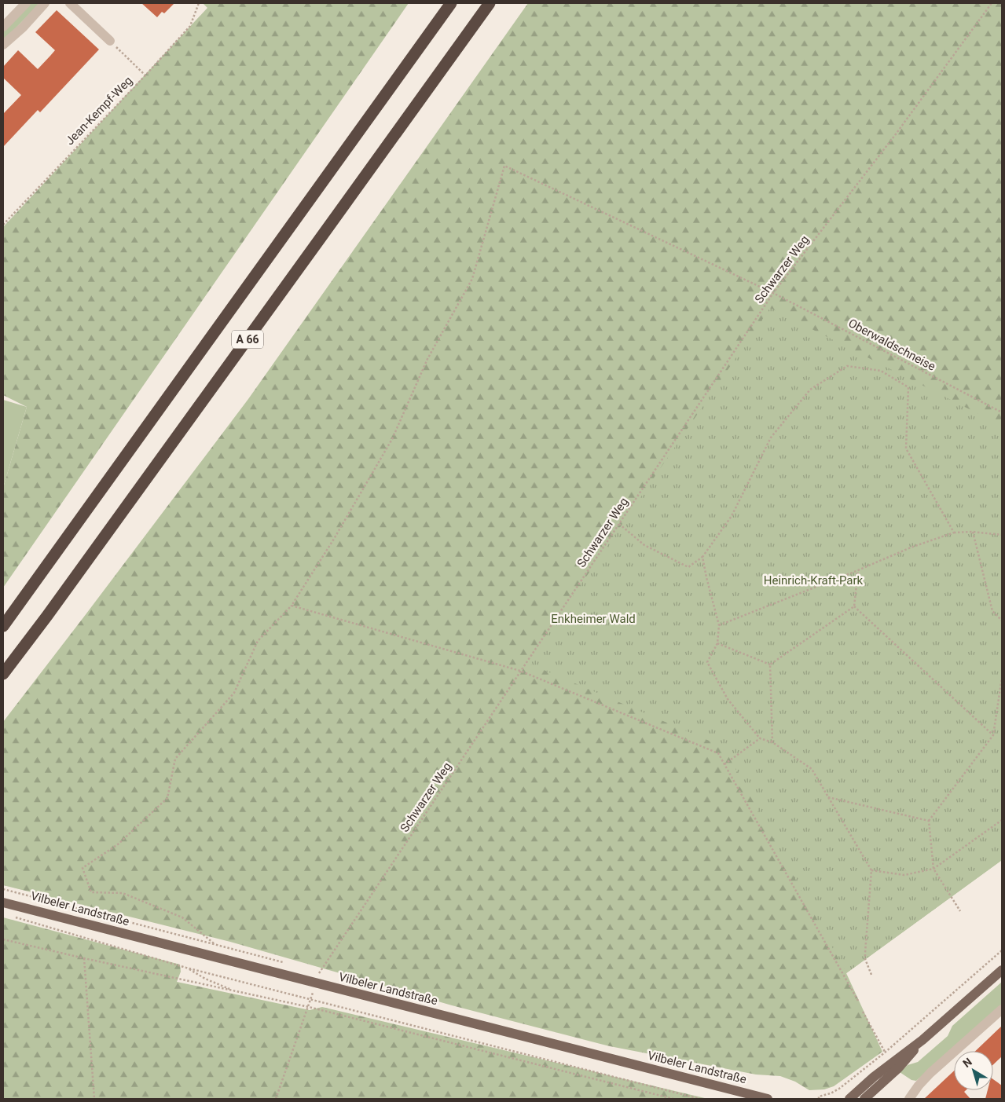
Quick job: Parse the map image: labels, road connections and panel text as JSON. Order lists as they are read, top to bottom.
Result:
{
  "streets": {
    "highway": ["A 66"],
    "main road": ["Vilbeler Landstraße"],
    "path": ["Jean-Kempf-Weg", "Schwarzer Weg", "Oberwaldschneise"]
  },
  "crossings": [
    ["Schwarzer Weg", "Oberwaldschneise"],
    ["Schwarzer Weg", "Vilbeler Landstraße"]
  ],
  "parks": ["Heinrich-Kraft-Park", "Enkheimer Wald"],
  "north": "top left"
}
